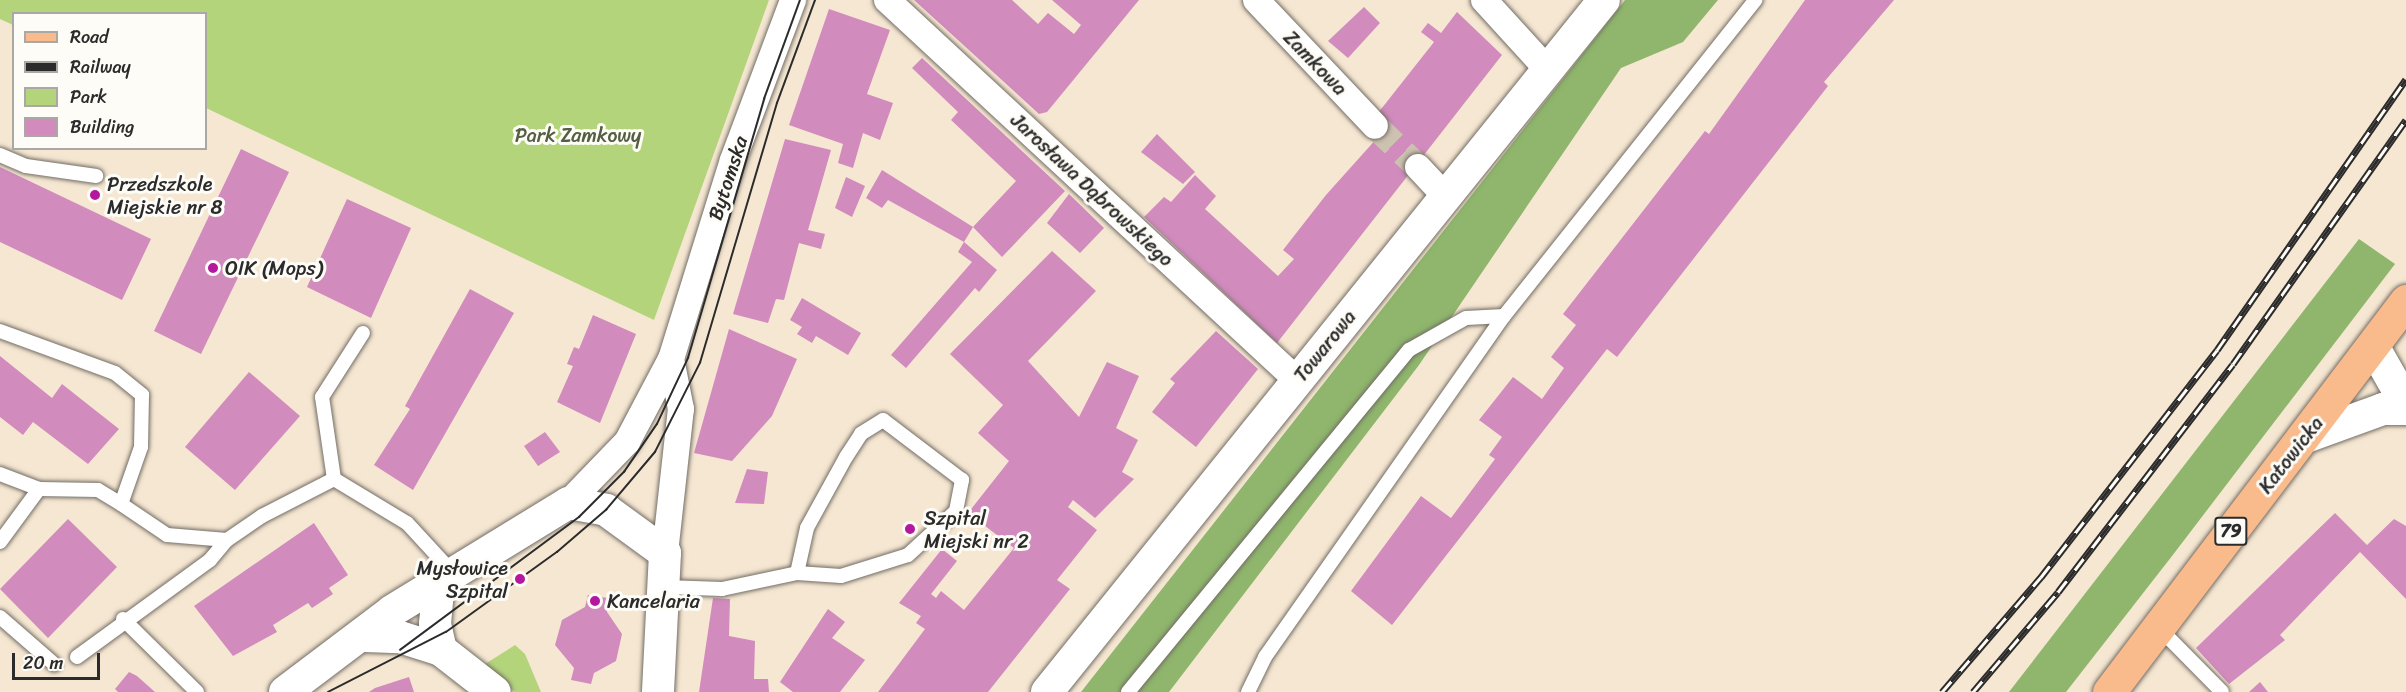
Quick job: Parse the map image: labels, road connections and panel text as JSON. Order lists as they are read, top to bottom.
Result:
{
  "streets": {
    "main road": ["Katowicka", "79"],
    "street": [
      "Zamkowa",
      "Bytomska",
      "Jarosława Dąbrowskiego",
      "Towarowa"
    ]
  },
  "crossings": [
    ["Jarosława Dąbrowskiego", "Towarowa"]
  ],
  "parks": ["Park Zamkowy"],
  "places": [
    "Przedszkole Miejskie nr 8",
    "OIK (Mops)",
    "Szpital Miejski nr 2",
    "Mysłowice Szpital",
    "Kancelaria"
  ],
  "legend": [
    "Road",
    "Railway",
    "Park",
    "Building"
  ],
  "scale_bar": "20 m"
}
